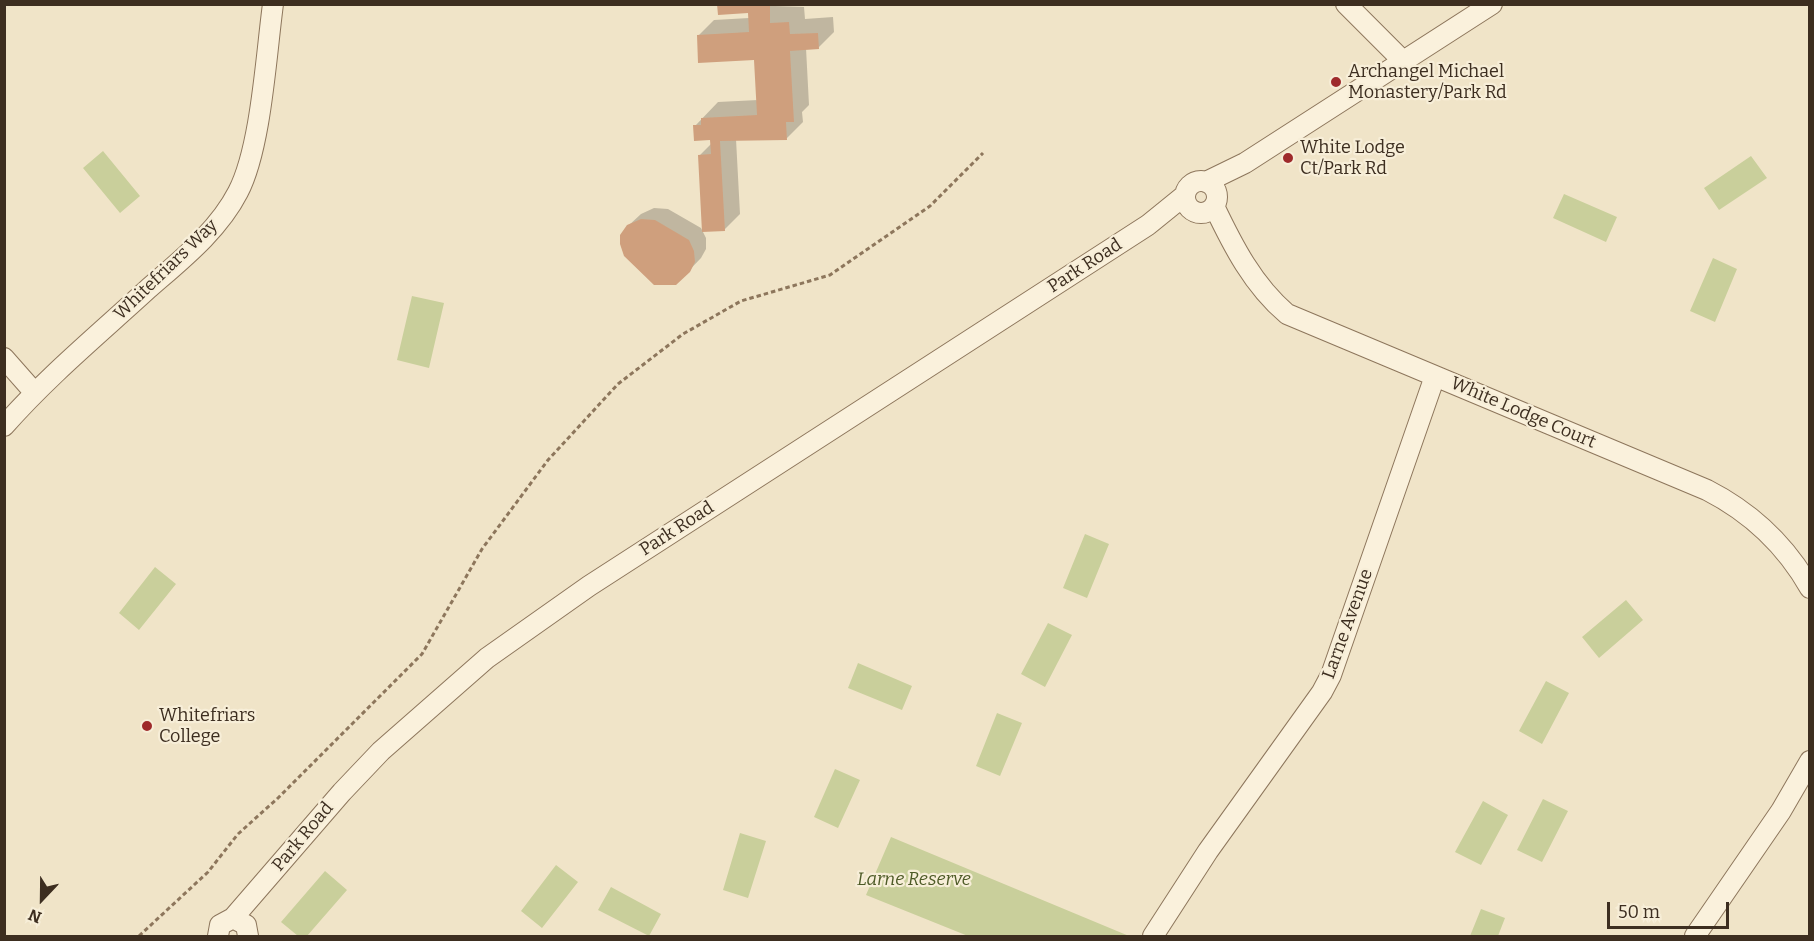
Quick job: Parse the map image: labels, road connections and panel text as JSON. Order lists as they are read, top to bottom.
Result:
{
  "streets": {
    "street": [
      "Park Road",
      "Whitefriars Way",
      "White Lodge Court",
      "Larne Avenue"
    ]
  },
  "crossings": [
    ["Park Road", "White Lodge Court"],
    ["White Lodge Court", "Larne Avenue"]
  ],
  "parks": ["Larne Reserve"],
  "places": ["Archangel Michael Monastery/Park Rd", "White Lodge Ct/Park Rd", "Whitefriars College"],
  "scale_bar": "50 m",
  "north": "bottom"
}
